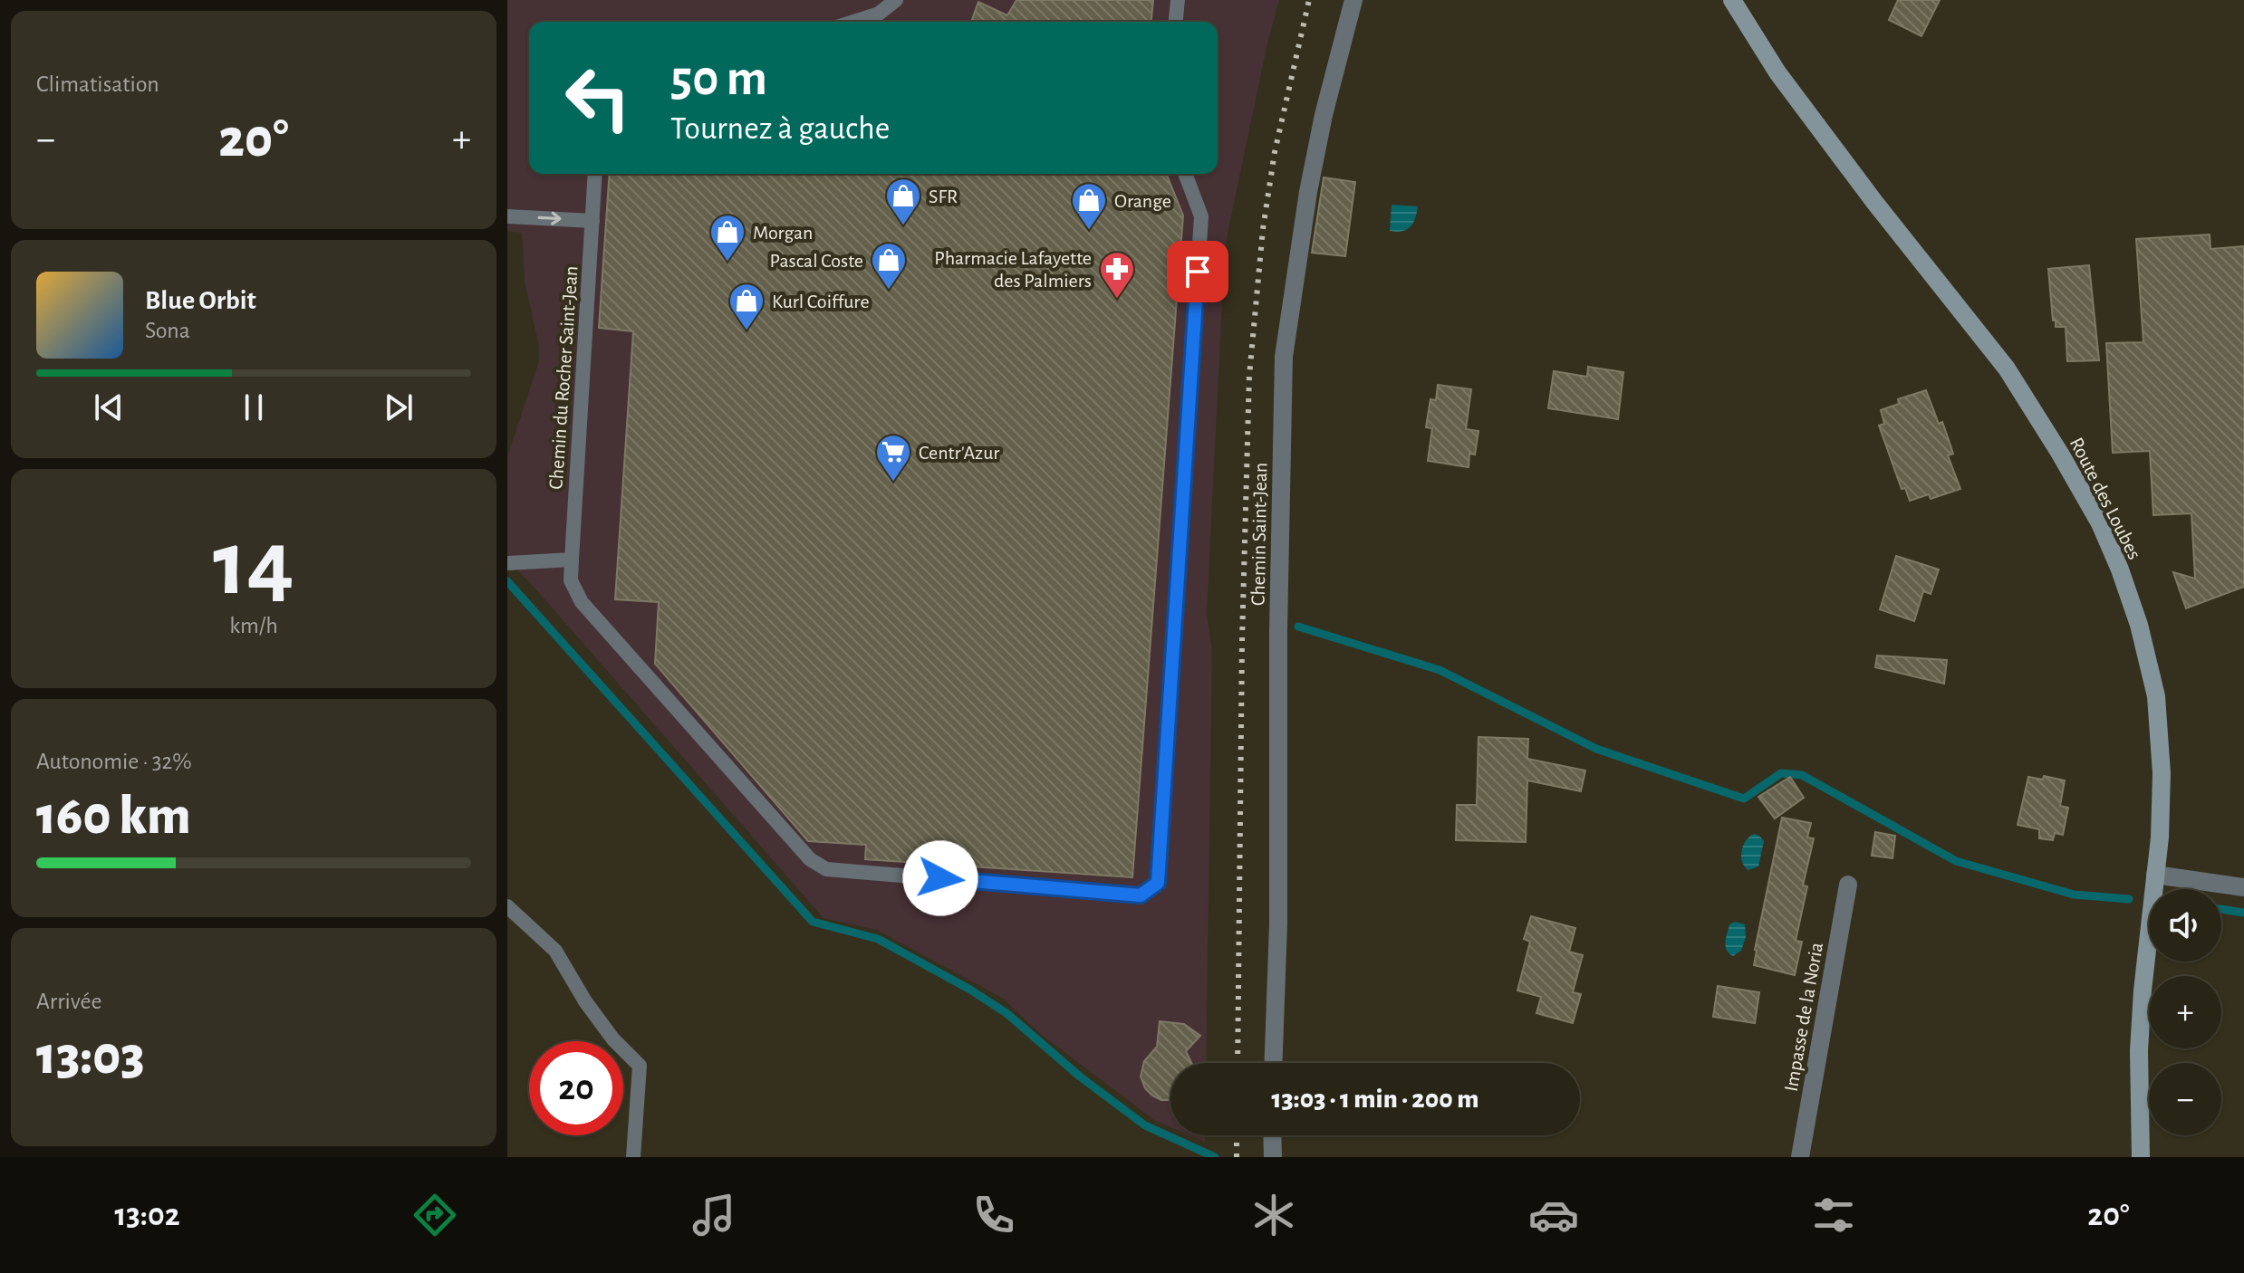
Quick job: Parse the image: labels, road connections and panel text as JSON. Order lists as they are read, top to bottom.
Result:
{
  "streets": {
    "main road": ["Route des Loubes"],
    "street": ["Chemin Saint-Jean", "Impasse de la Noria"],
    "lane": ["Chemin du Rocher Saint-Jean"]
  },
  "places": {
    "shop": [
      "SFR",
      "Orange",
      "Morgan",
      "Pascal Coste",
      "Kurl Coiffure"
    ],
    "pharmacy": ["Pharmacie Lafayette des Palmiers"],
    "supermarket": ["Centr'Azur"]
  },
  "page": {
    "tile": [
      "Climatisation",
      ["14", "km/h"],
      ["Autonomie · 32%", "160 km"],
      ["Arrivée", "13:03"]
    ],
    "turn": ["50 m", "Tournez à gauche"],
    "heat": ["−", "20°", "+"],
    "song": ["Blue Orbit", "Sona"],
    "map_buttons": ["+", "−"],
    "limit": "20",
    "trip": "13:03 · 1 min · 200 m",
    "tabs": ["13:02", "20°"]
  }
}
